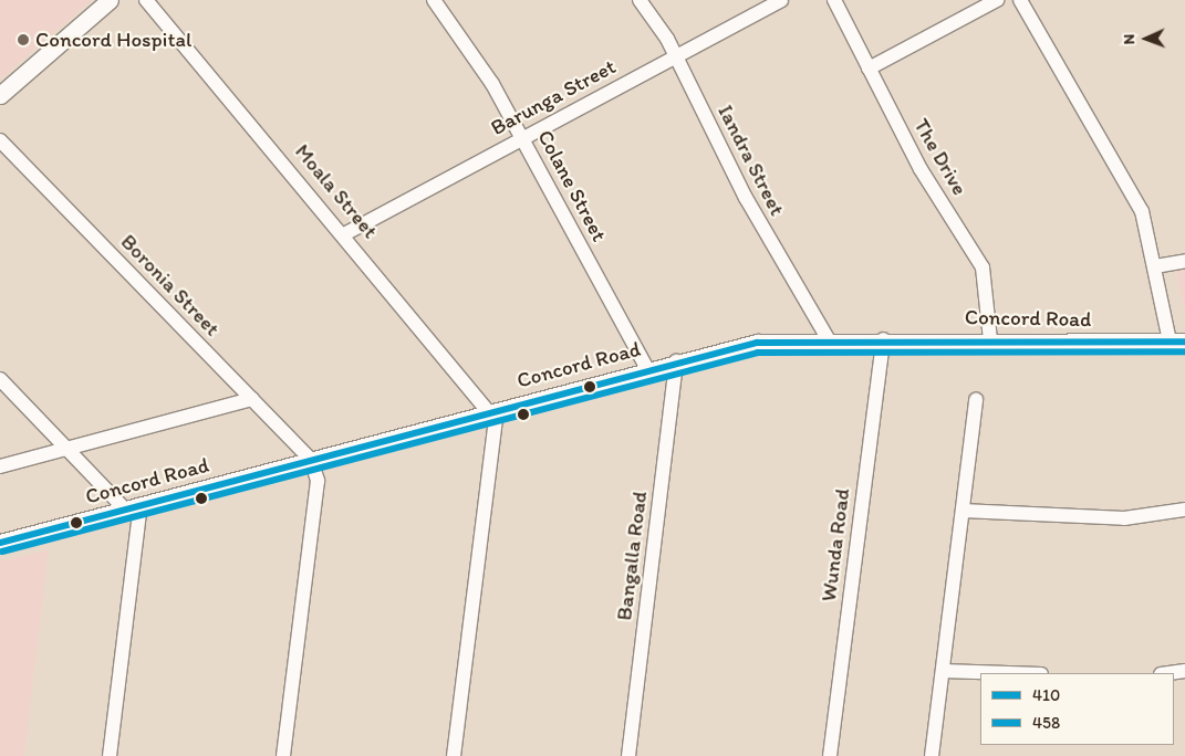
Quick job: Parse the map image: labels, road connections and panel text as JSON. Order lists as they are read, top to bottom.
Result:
{
  "streets": {
    "main road": ["Concord Road"],
    "street": [
      "Barunga Street",
      "The Drive",
      "Iandra Street",
      "Colane Street",
      "Moala Street",
      "Boronia Street",
      "Wunda Road",
      "Bangalla Road"
    ]
  },
  "crossings": [
    ["Barunga Street", "Iandra Street"],
    ["Barunga Street", "Colane Street"],
    ["Barunga Street", "Moala Street"],
    ["The Drive", "Concord Road"],
    ["Iandra Street", "Concord Road"],
    ["Colane Street", "Concord Road"],
    ["Moala Street", "Concord Road"],
    ["Boronia Street", "Concord Road"],
    ["Concord Road", "Wunda Road"],
    ["Concord Road", "Bangalla Road"]
  ],
  "places": ["Concord Hospital"],
  "lines": ["transit line 410", "transit line 458"],
  "legend": ["410", "458"],
  "north": "left"
}
